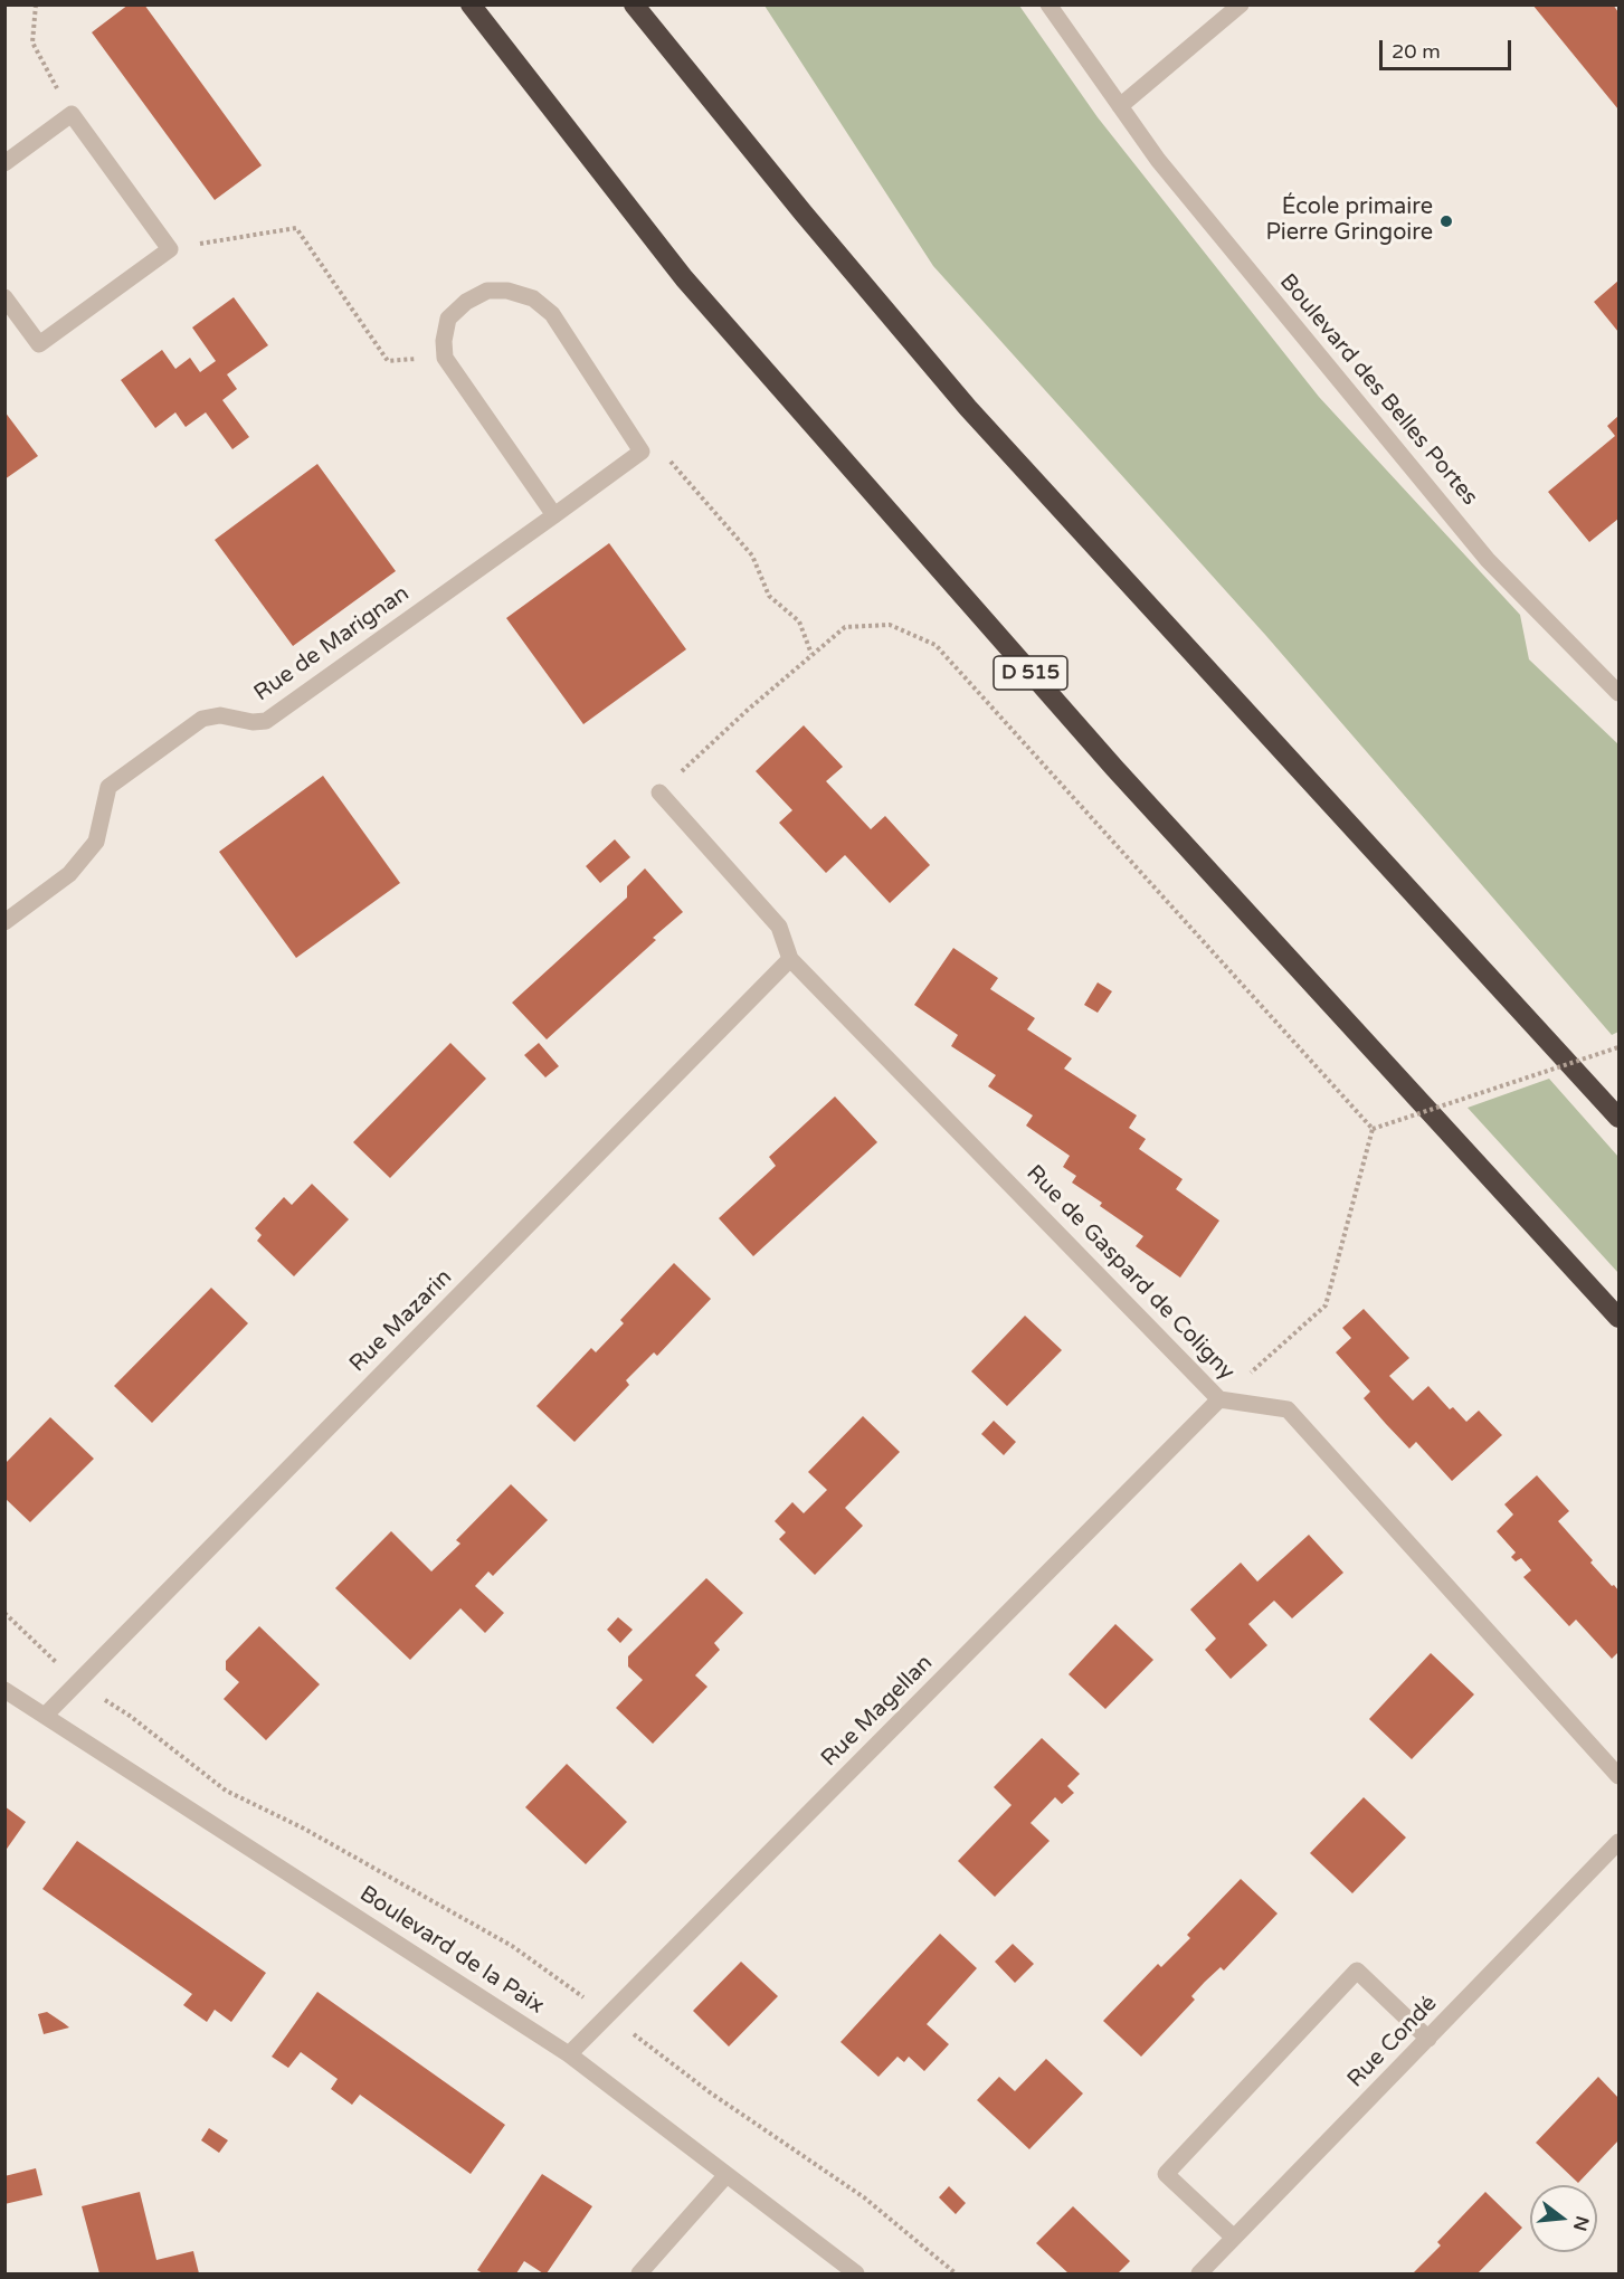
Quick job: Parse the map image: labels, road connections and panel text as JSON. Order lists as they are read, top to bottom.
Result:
{
  "streets": {
    "highway": ["D 515"],
    "street": [
      "Boulevard des Belles Portes",
      "Rue de Marignan",
      "Rue de Gaspard de Coligny",
      "Rue Mazarin",
      "Rue Magellan",
      "Boulevard de la Paix",
      "Rue Condé"
    ]
  },
  "crossings": [
    ["Rue de Gaspard de Coligny", "Rue Mazarin"],
    ["Rue de Gaspard de Coligny", "Rue Magellan"],
    ["Rue Mazarin", "Boulevard de la Paix"],
    ["Rue Magellan", "Boulevard de la Paix"]
  ],
  "places": ["École primaire Pierre Gringoire"],
  "scale_bar": "20 m",
  "north": "right"
}
